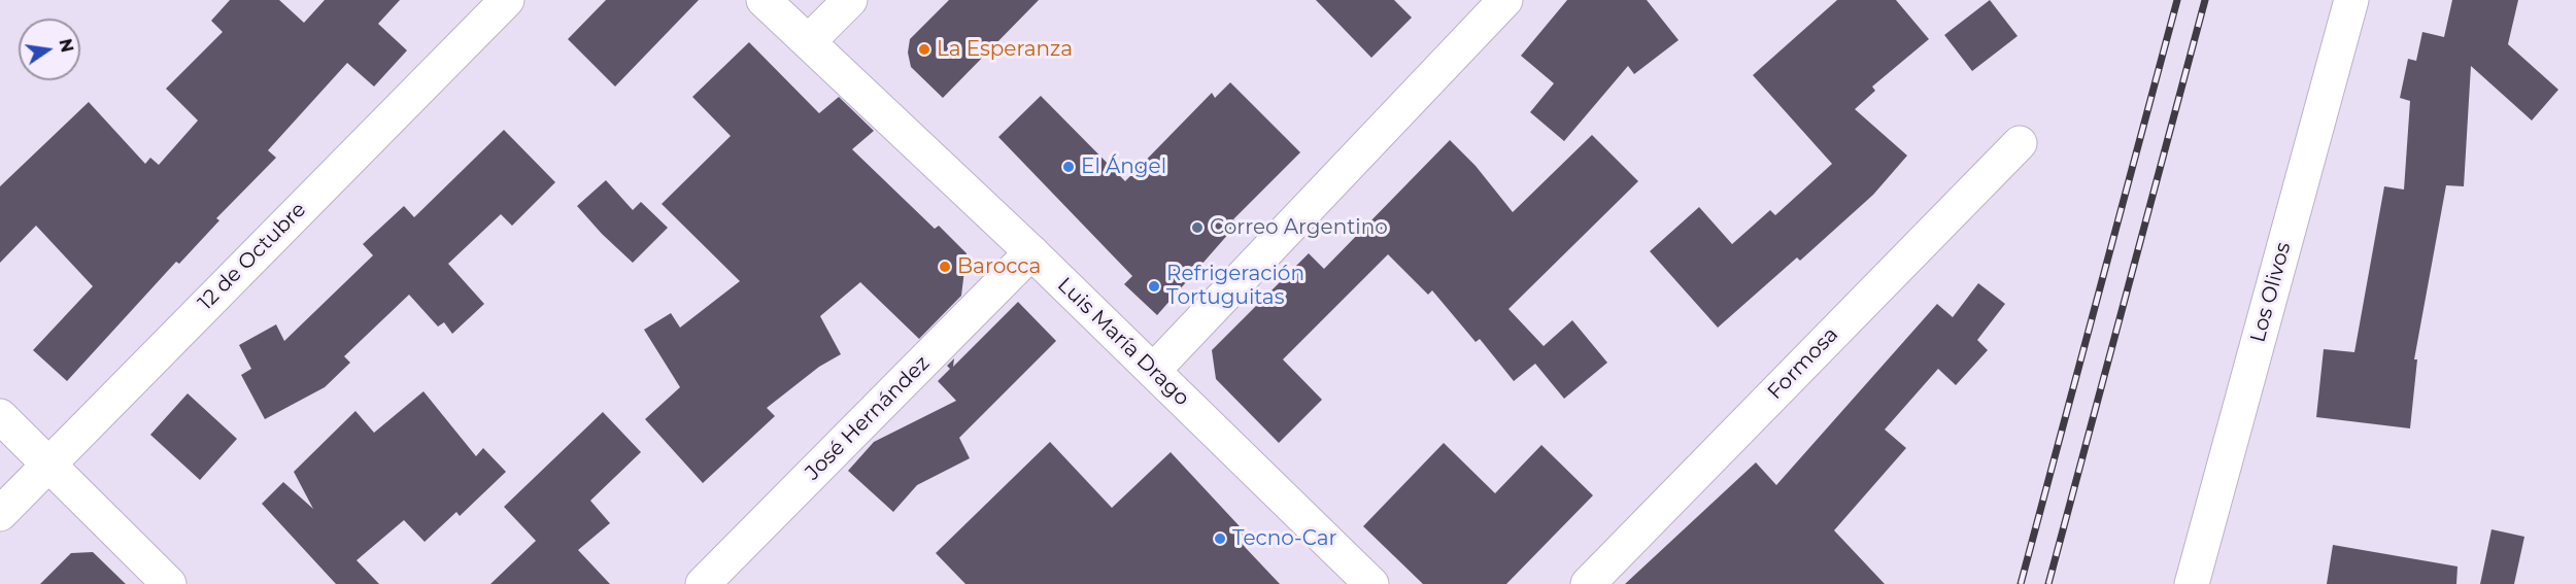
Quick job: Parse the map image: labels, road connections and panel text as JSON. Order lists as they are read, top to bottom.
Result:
{
  "streets": {
    "street": [
      "12 de Octubre",
      "Los Olivos",
      "Luis María Drago",
      "Formosa",
      "José Hernández"
    ]
  },
  "crossings": [
    ["Luis María Drago", "José Hernández"]
  ],
  "places": [
    "La Esperanza",
    "El Ángel",
    "Correo Argentino",
    "Barocca",
    "Refrigeración Tortuguitas",
    "Tecno-Car"
  ],
  "north": "right"
}
